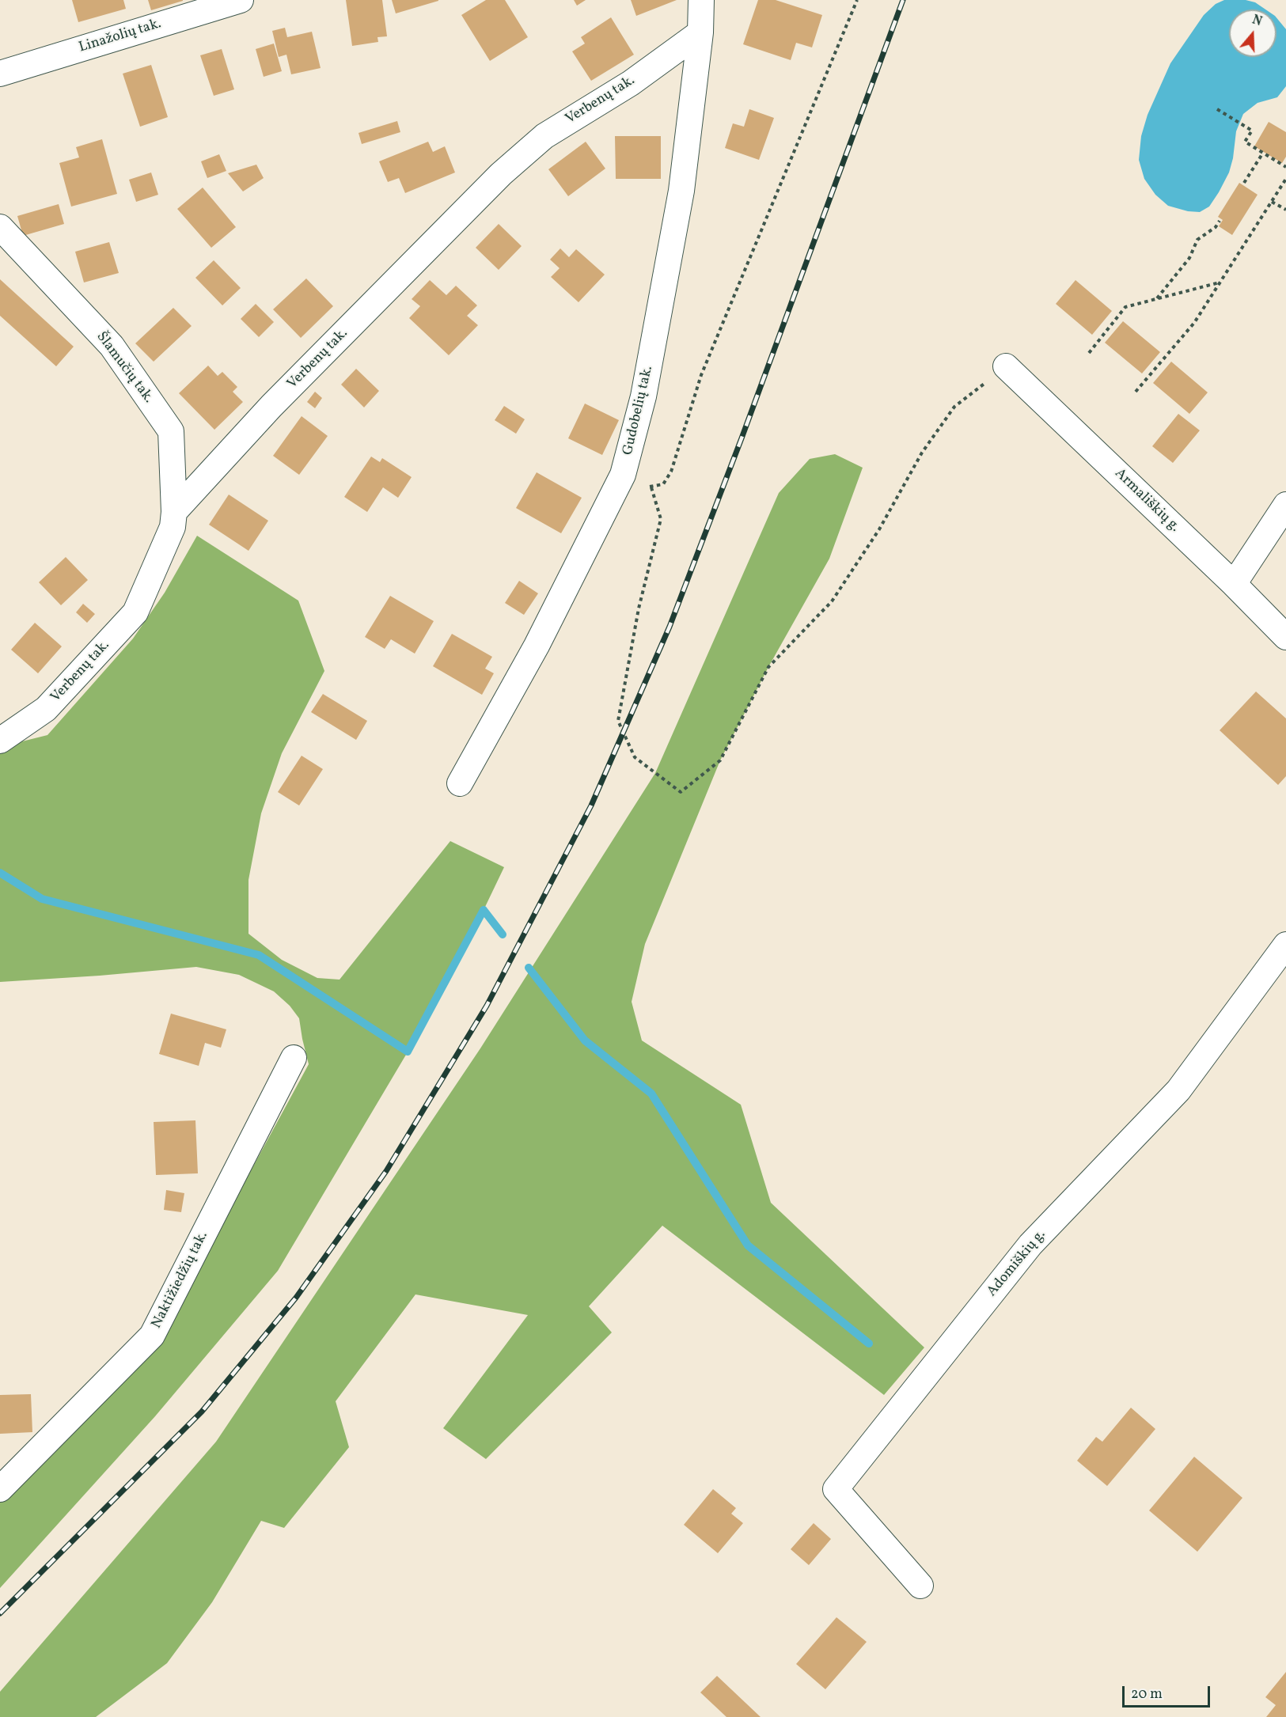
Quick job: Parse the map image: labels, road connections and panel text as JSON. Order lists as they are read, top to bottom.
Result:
{
  "streets": {
    "street": [
      "Linažolių tak.",
      "Verbenų tak.",
      "Šlamučių tak.",
      "Gudobelių tak.",
      "Armališkių g.",
      "Adomiškių g.",
      "Naktižiedžių tak."
    ]
  },
  "crossings": [
    ["Verbenų tak.", "Šlamučių tak."],
    ["Verbenų tak.", "Gudobelių tak."]
  ],
  "scale_bar": "20 m",
  "north": "top"
}
